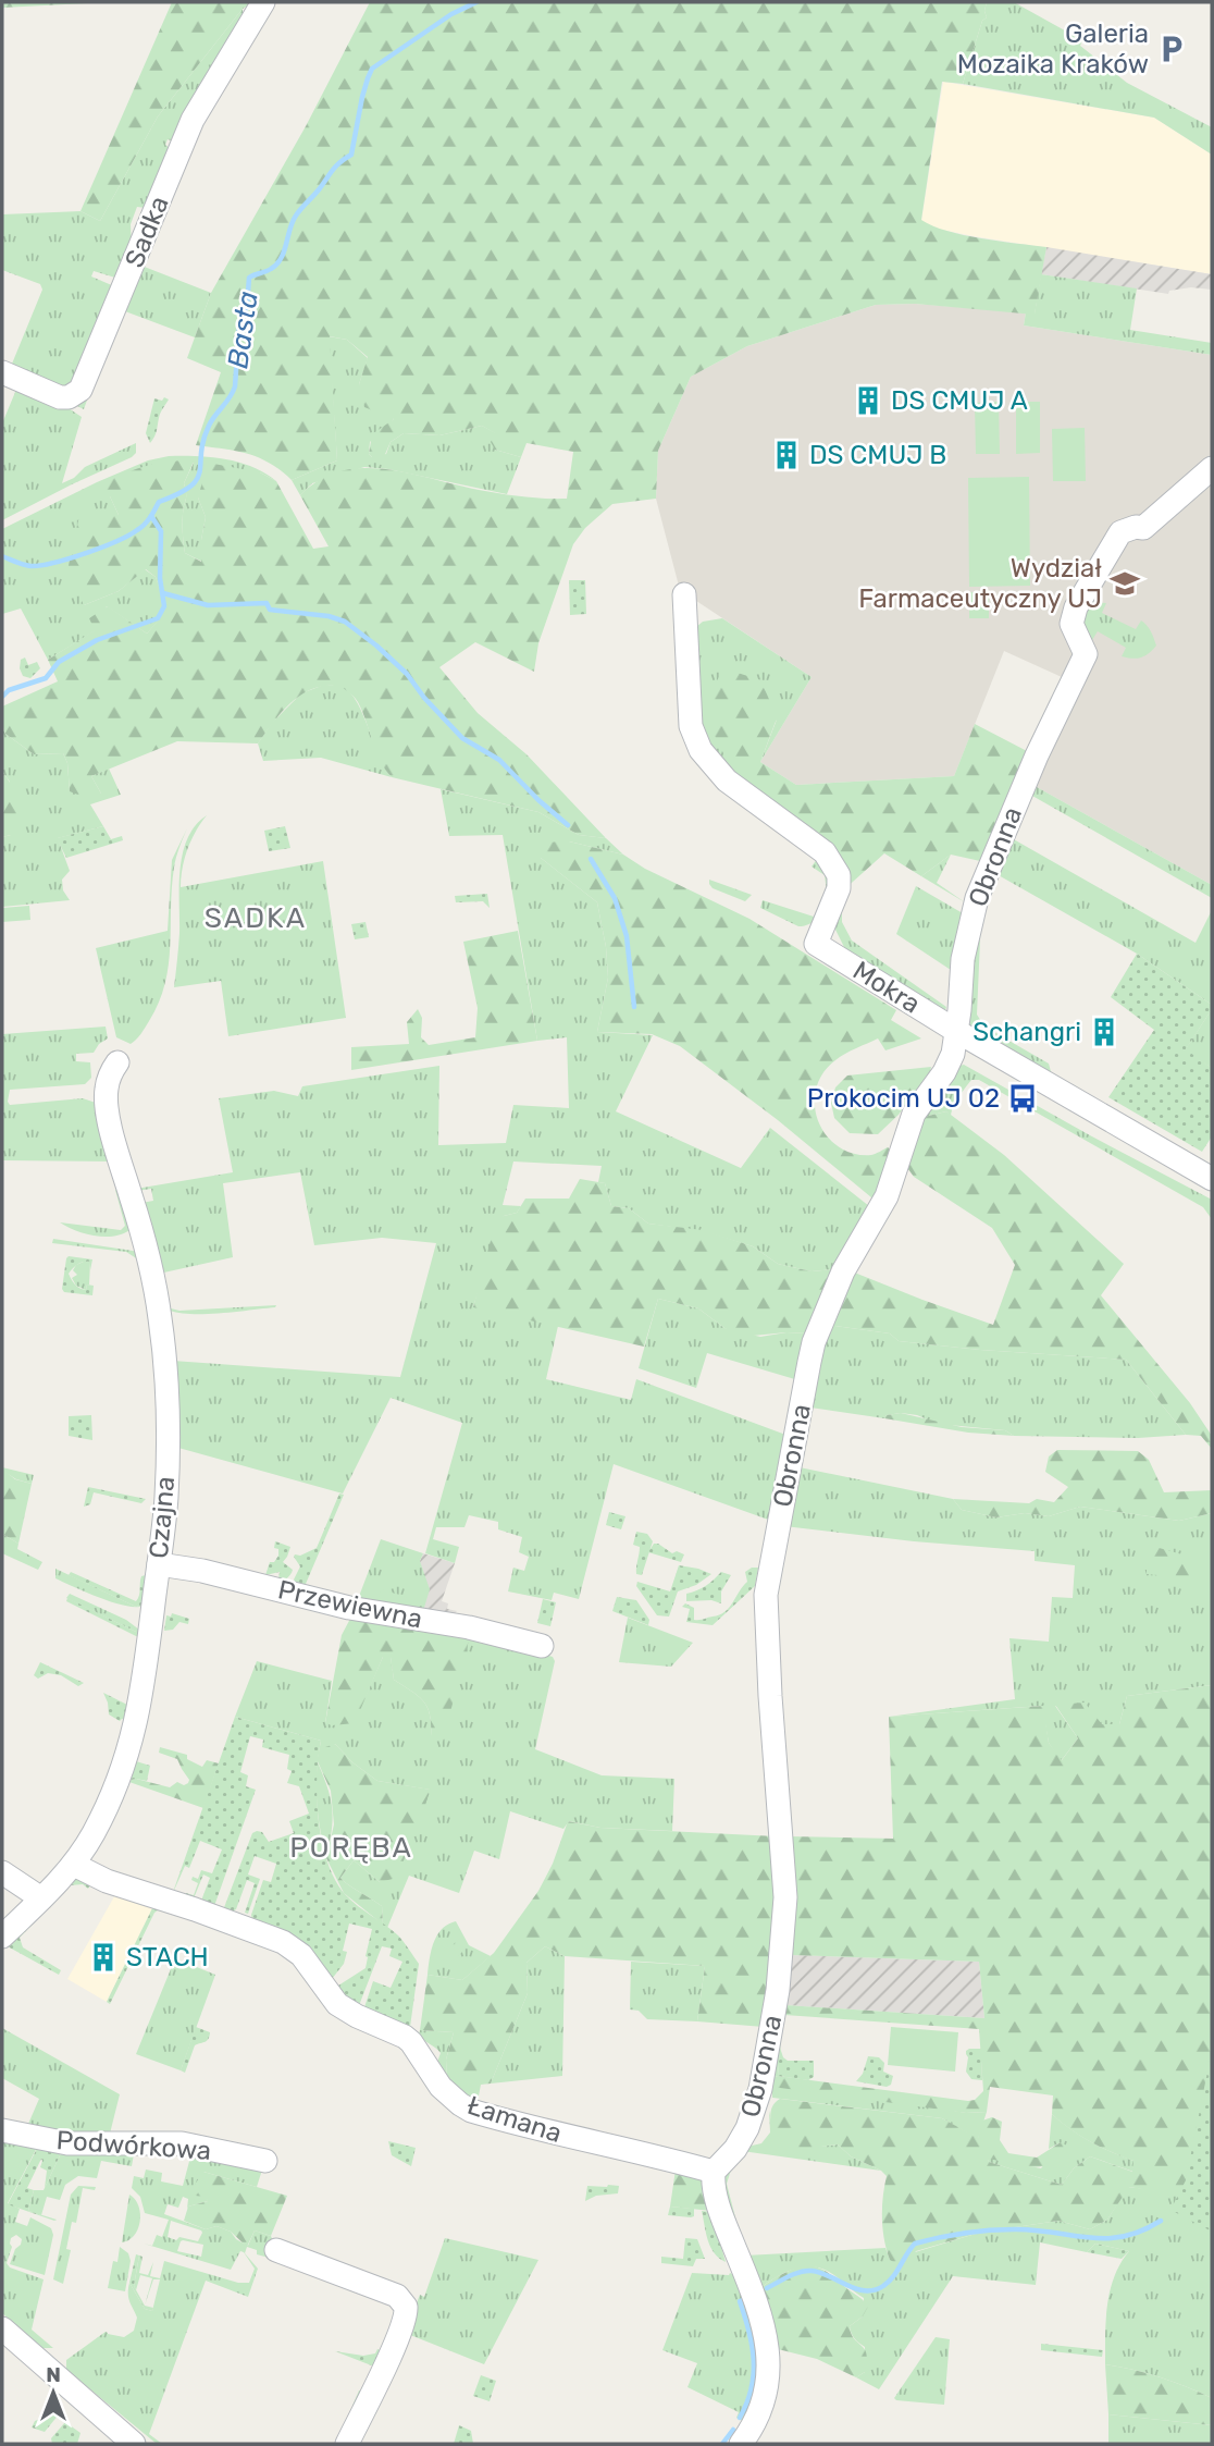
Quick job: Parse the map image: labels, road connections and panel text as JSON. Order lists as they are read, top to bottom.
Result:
{
  "streets": {
    "street": [
      "Sadka",
      "Obronna",
      "Mokra",
      "Czajna",
      "Przewiewna",
      "Łamana",
      "Podwórkowa"
    ]
  },
  "crossings": [
    ["Obronna", "Mokra"],
    ["Obronna", "Łamana"],
    ["Czajna", "Przewiewna"],
    ["Czajna", "Łamana"]
  ],
  "districts": ["SADKA", "PORĘBA"],
  "water": ["Basta"],
  "places": {
    "parking": ["Galeria Mozaika Kraków"],
    "building": [
      "DS CMUJ A",
      "DS CMUJ B",
      "Schangri",
      "STACH"
    ],
    "school or university": ["Wydział Farmaceutyczny UJ"],
    "bus stop": ["Prokocim UJ 02"]
  },
  "north": "top"
}
